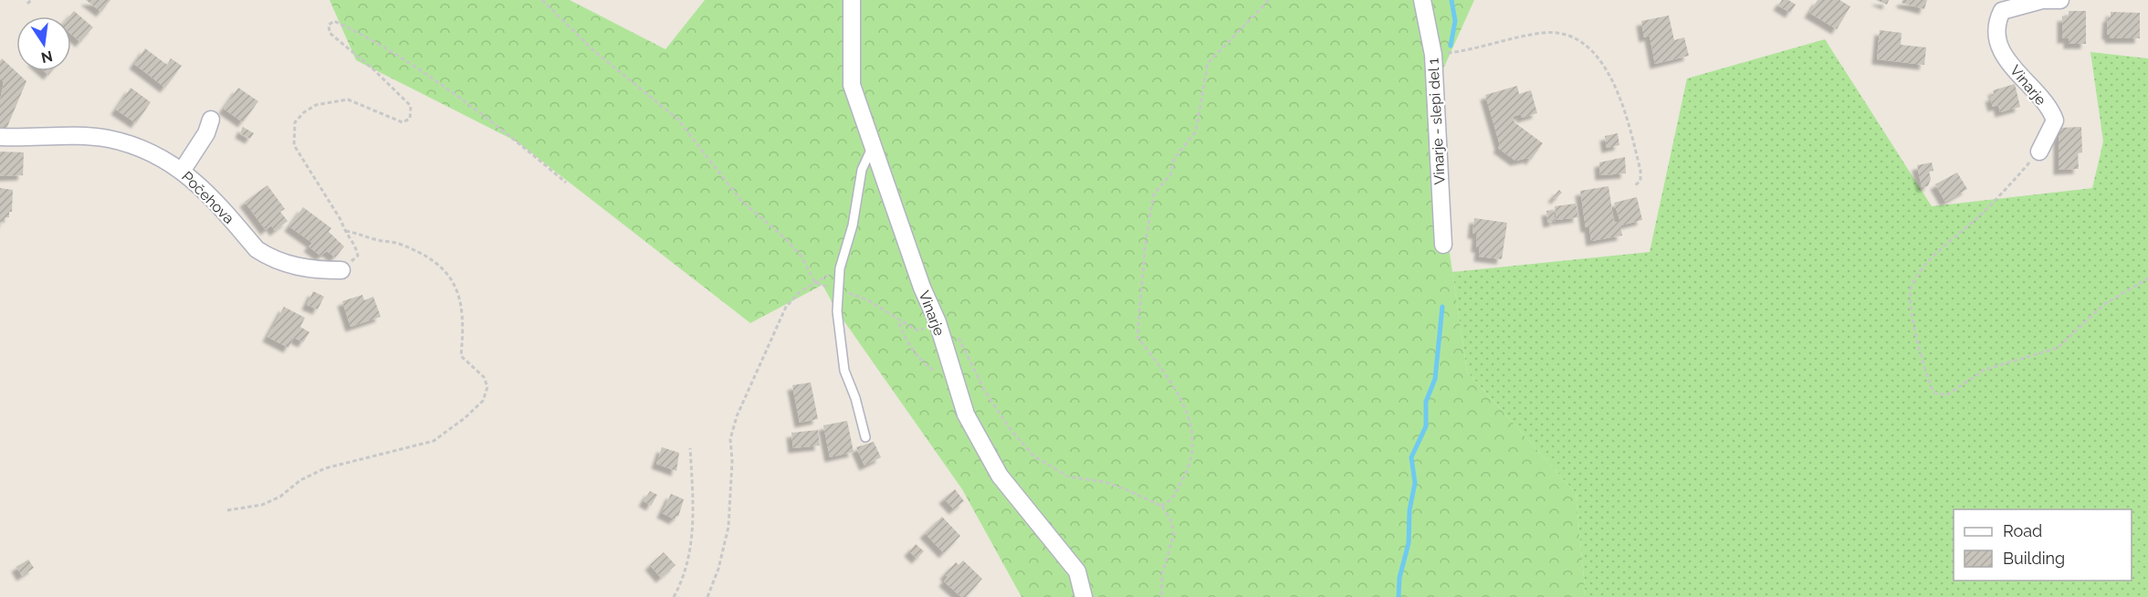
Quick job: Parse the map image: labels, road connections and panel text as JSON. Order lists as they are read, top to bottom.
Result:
{
  "streets": {
    "street": ["Vinarje", "Vinarje - slepi del 1", "Počehova"]
  },
  "legend": ["Road", "Building"],
  "north": "bottom"
}
